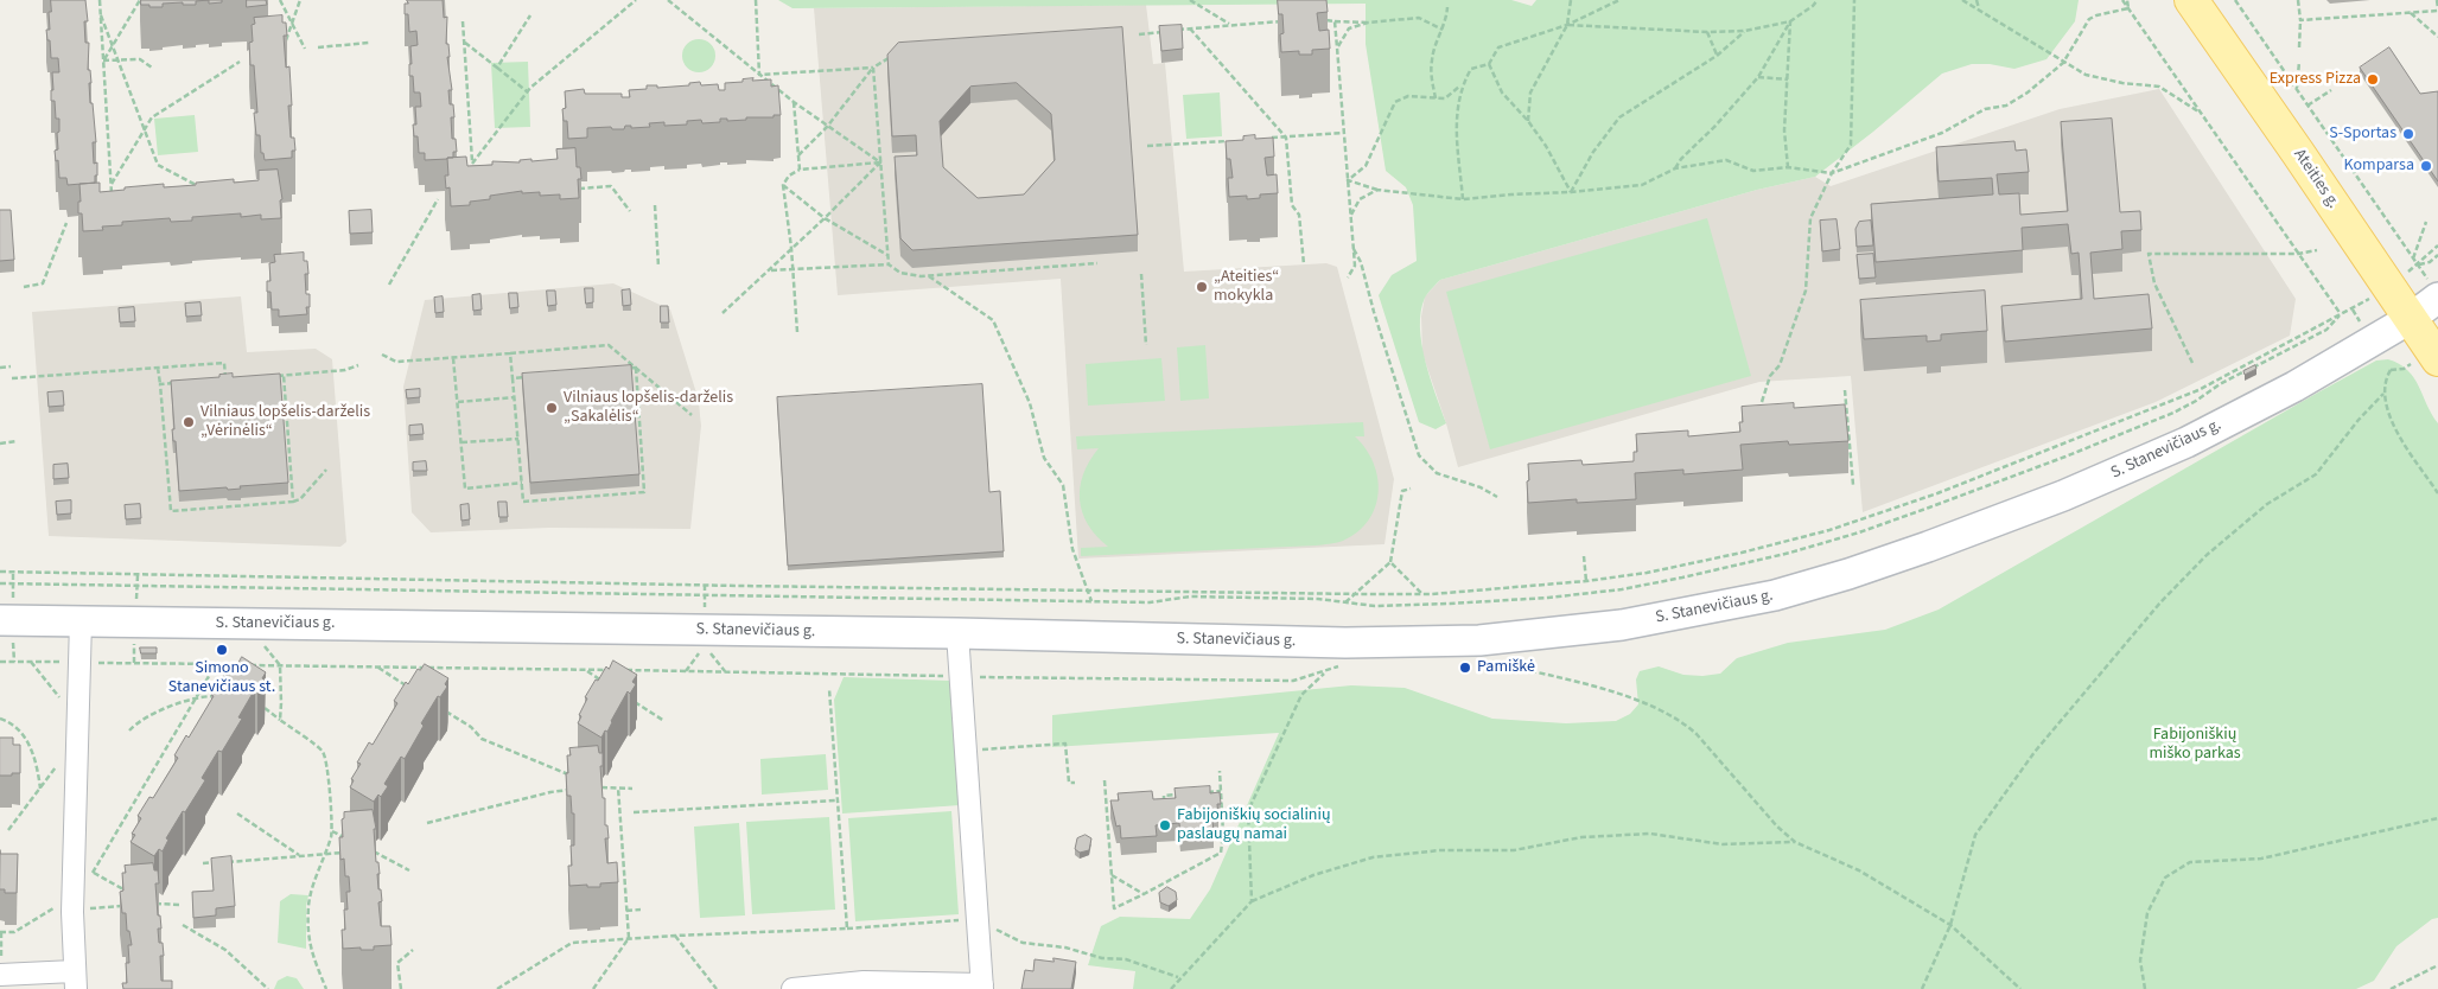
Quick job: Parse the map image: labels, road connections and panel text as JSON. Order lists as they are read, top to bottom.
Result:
{
  "streets": {
    "main road": ["Ateities g.", "S. Stanevičiaus g."]
  },
  "crossings": [
    ["Ateities g.", "S. Stanevičiaus g."]
  ],
  "parks": ["Fabijoniškių miško parkas"],
  "places": [
    "Express Pizza",
    "S-Sportas",
    "Komparsa",
    "„Ateities“ mokykla",
    "Vilniaus lopšelis-darželis „Sakalėlis“",
    "Vilniaus lopšelis-darželis „Vėrinėlis“",
    "Simono Stanevičiaus st.",
    "Pamiškė",
    "Fabijoniškių socialinių paslaugų namai"
  ]
}
